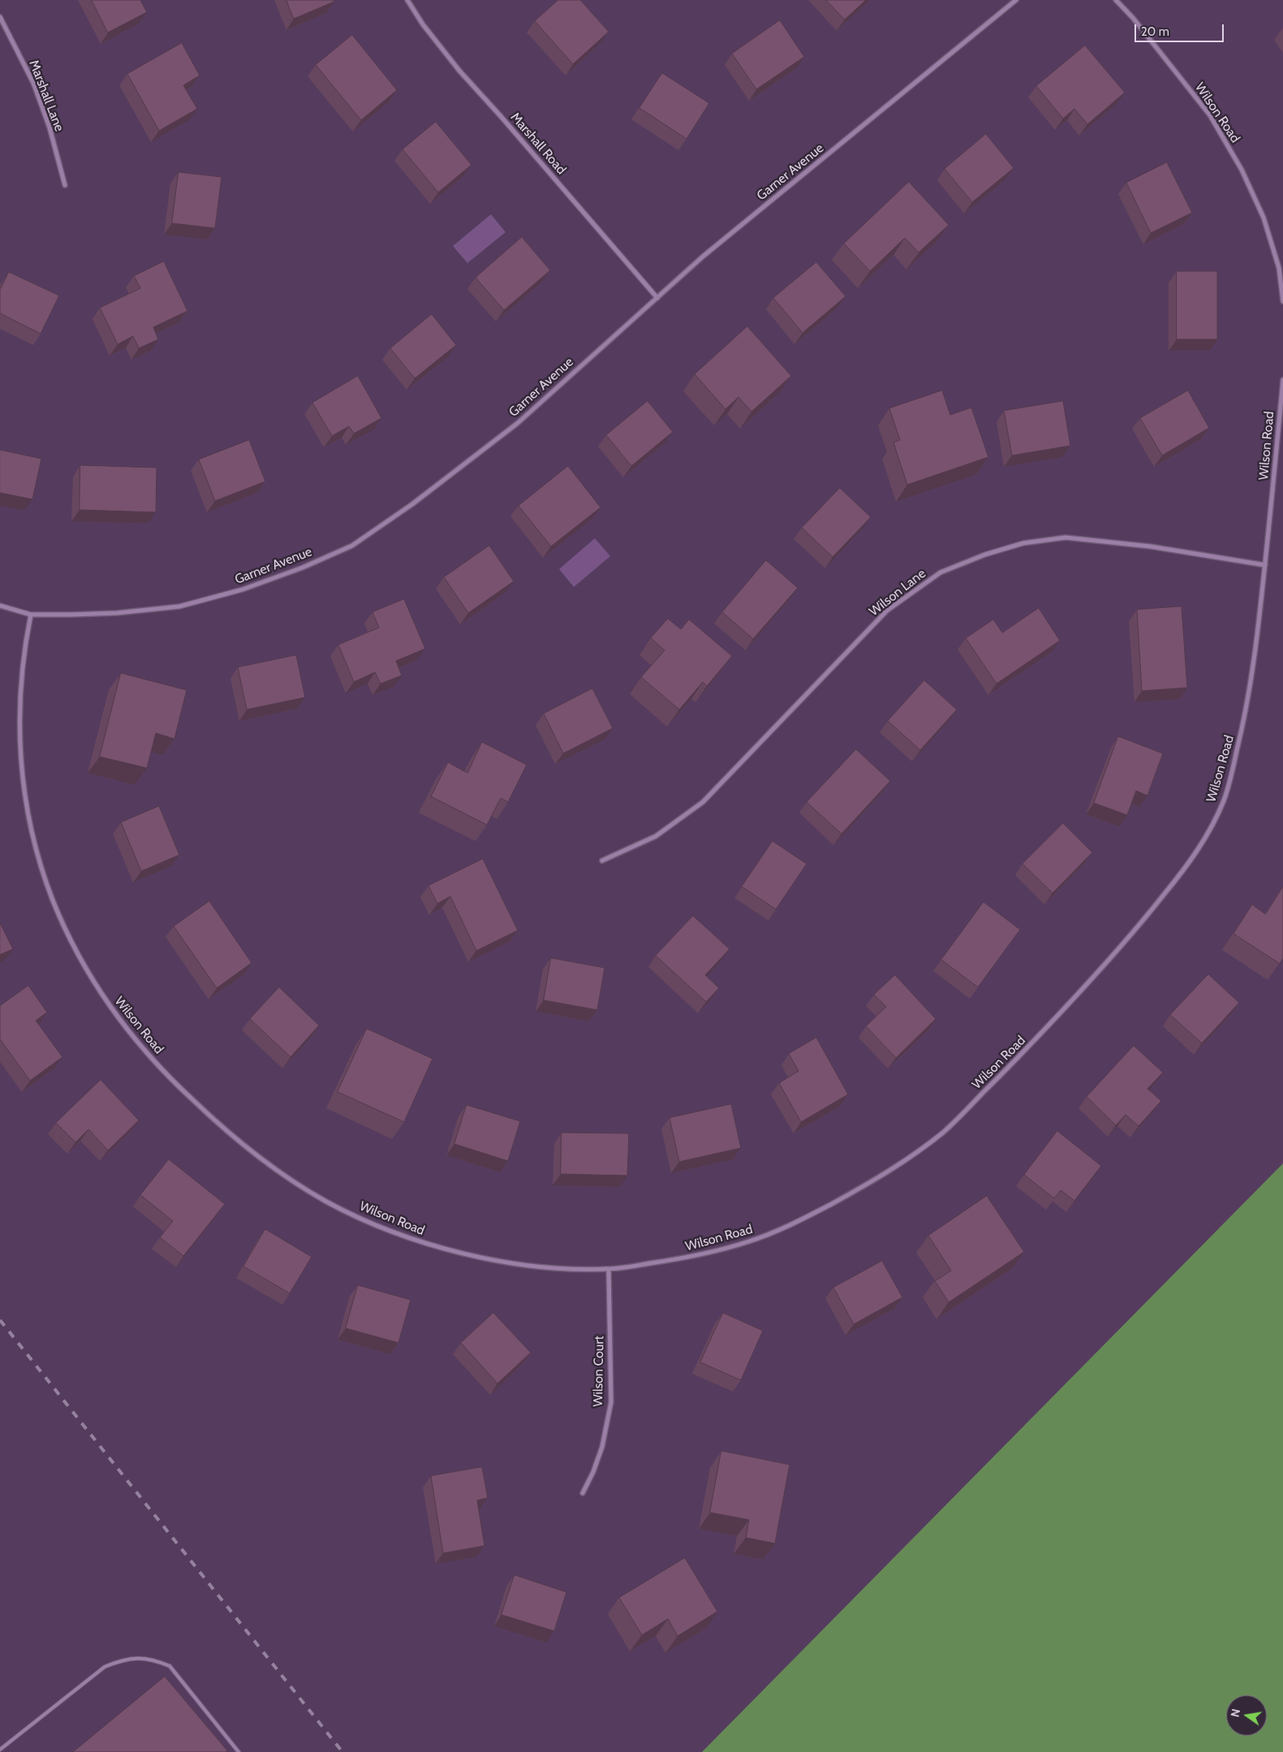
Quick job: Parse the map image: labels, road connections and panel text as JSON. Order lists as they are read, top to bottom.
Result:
{
  "streets": {
    "street": [
      "Marshall Lane",
      "Wilson Road",
      "Marshall Road",
      "Garner Avenue",
      "Wilson Lane",
      "Wilson Court"
    ]
  },
  "crossings": [
    ["Wilson Road", "Garner Avenue"],
    ["Wilson Road", "Wilson Lane"],
    ["Wilson Road", "Wilson Court"],
    ["Marshall Road", "Garner Avenue"]
  ],
  "scale_bar": "20 m",
  "north": "left"
}
